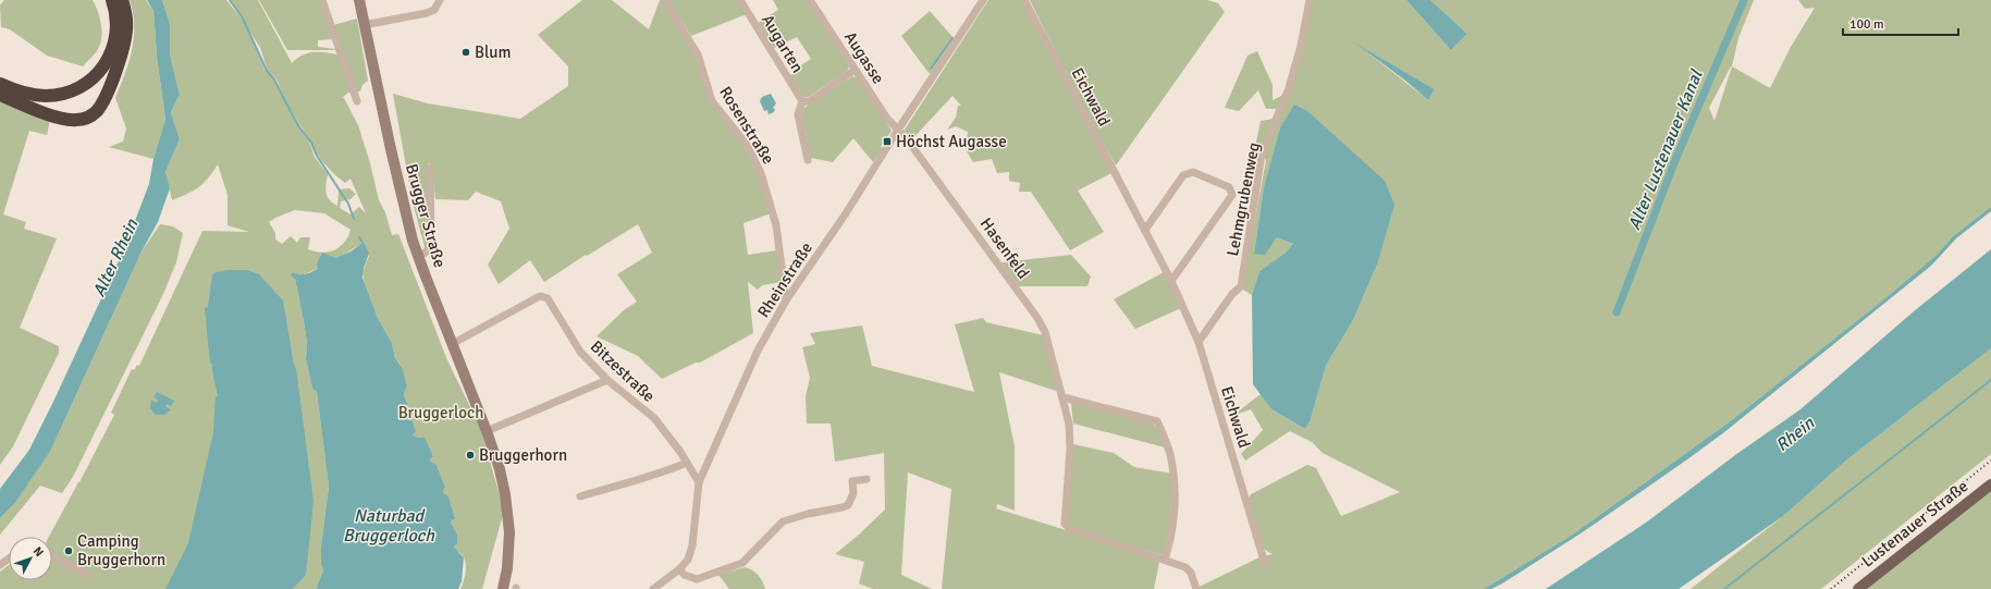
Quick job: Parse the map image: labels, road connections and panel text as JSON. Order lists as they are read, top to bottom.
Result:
{
  "streets": {
    "main road": ["Brugger Straße", "Lustenauer Straße"],
    "street": [
      "Augarten",
      "Augasse",
      "Eichwald",
      "Rosenstraße",
      "Lehmgrubenweg",
      "Hasenfeld",
      "Rheinstraße",
      "Bitzestraße"
    ]
  },
  "crossings": [
    ["Augasse", "Hasenfeld"],
    ["Augasse", "Rheinstraße"],
    ["Eichwald", "Lehmgrubenweg"],
    ["Rosenstraße", "Rheinstraße"],
    ["Brugger Straße", "Bitzestraße"],
    ["Hasenfeld", "Rheinstraße"],
    ["Rheinstraße", "Bitzestraße"]
  ],
  "water": [
    "Alter Lustenauer Kanal",
    "Alter Rhein",
    "Rhein",
    "Naturbad Bruggerloch"
  ],
  "parks": ["Bruggerloch"],
  "places": {
    "other": ["Blum", "Bruggerhorn", "Camping Bruggerhorn"],
    "transit": ["Höchst Augasse"]
  },
  "scale_bar": "100 m",
  "north": "top right"
}
